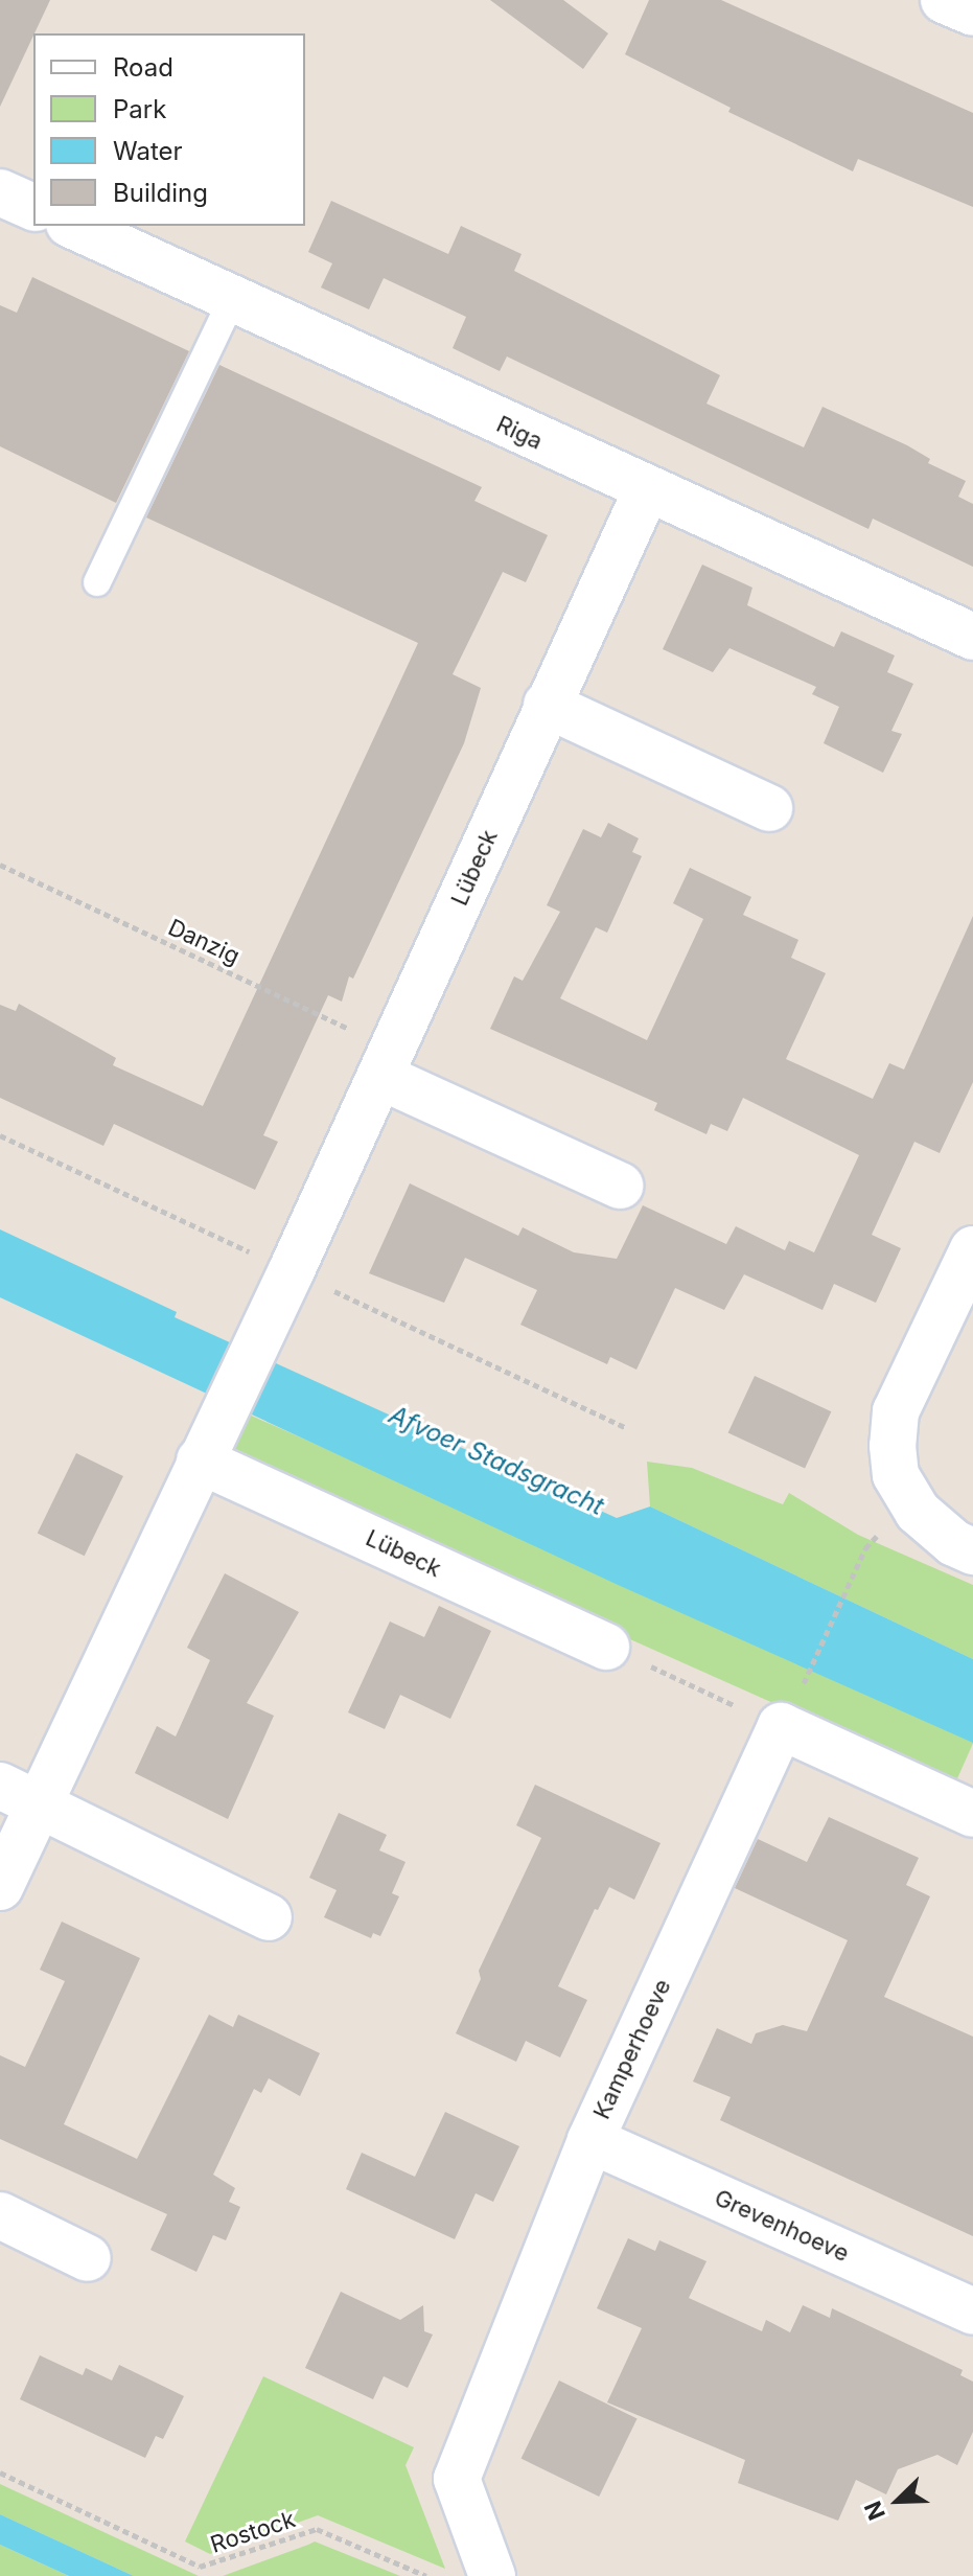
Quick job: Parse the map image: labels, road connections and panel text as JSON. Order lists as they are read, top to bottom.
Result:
{
  "streets": {
    "street": [
      "Riga",
      "Lübeck",
      "Kamperhoeve",
      "Grevenhoeve"
    ],
    "path": ["Danzig", "Rostock"]
  },
  "crossings": [
    ["Riga", "Lübeck"],
    ["Lübeck", "Danzig"],
    ["Kamperhoeve", "Grevenhoeve"]
  ],
  "water": ["Afvoer Stadsgracht"],
  "legend": [
    "Road",
    "Park",
    "Water",
    "Building"
  ],
  "north": "bottom left"
}
